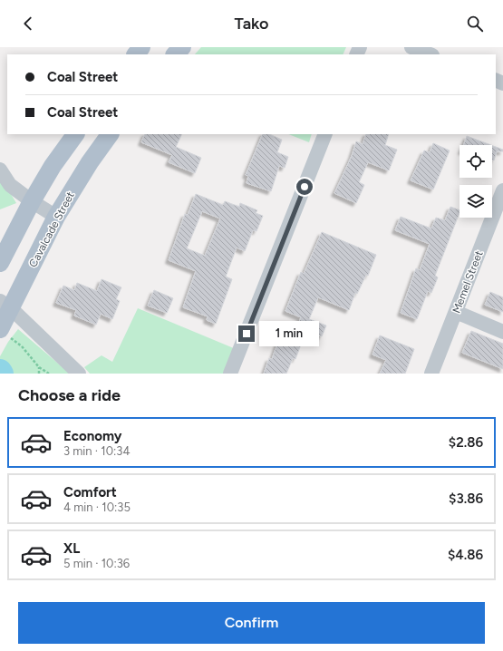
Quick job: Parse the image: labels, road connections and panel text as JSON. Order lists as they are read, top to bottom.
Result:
{
  "streets": {
    "main road": ["Cavalcade Street"],
    "street": ["Memel Street"]
  },
  "page": {
    "header": "Tako",
    "banner": ["Coal Street", "Coal Street"],
    "bubble": "1 min",
    "heading": "Choose a ride",
    "list": [
      {
        "name": "Economy",
        "note": "3 min · 10:34",
        "value": "$2.86"
      },
      {
        "name": "Comfort",
        "note": "4 min · 10:35",
        "value": "$3.86"
      },
      {
        "name": "XL",
        "note": "5 min · 10:36",
        "value": "$4.86"
      }
    ],
    "buttons": "Confirm"
  }
}
